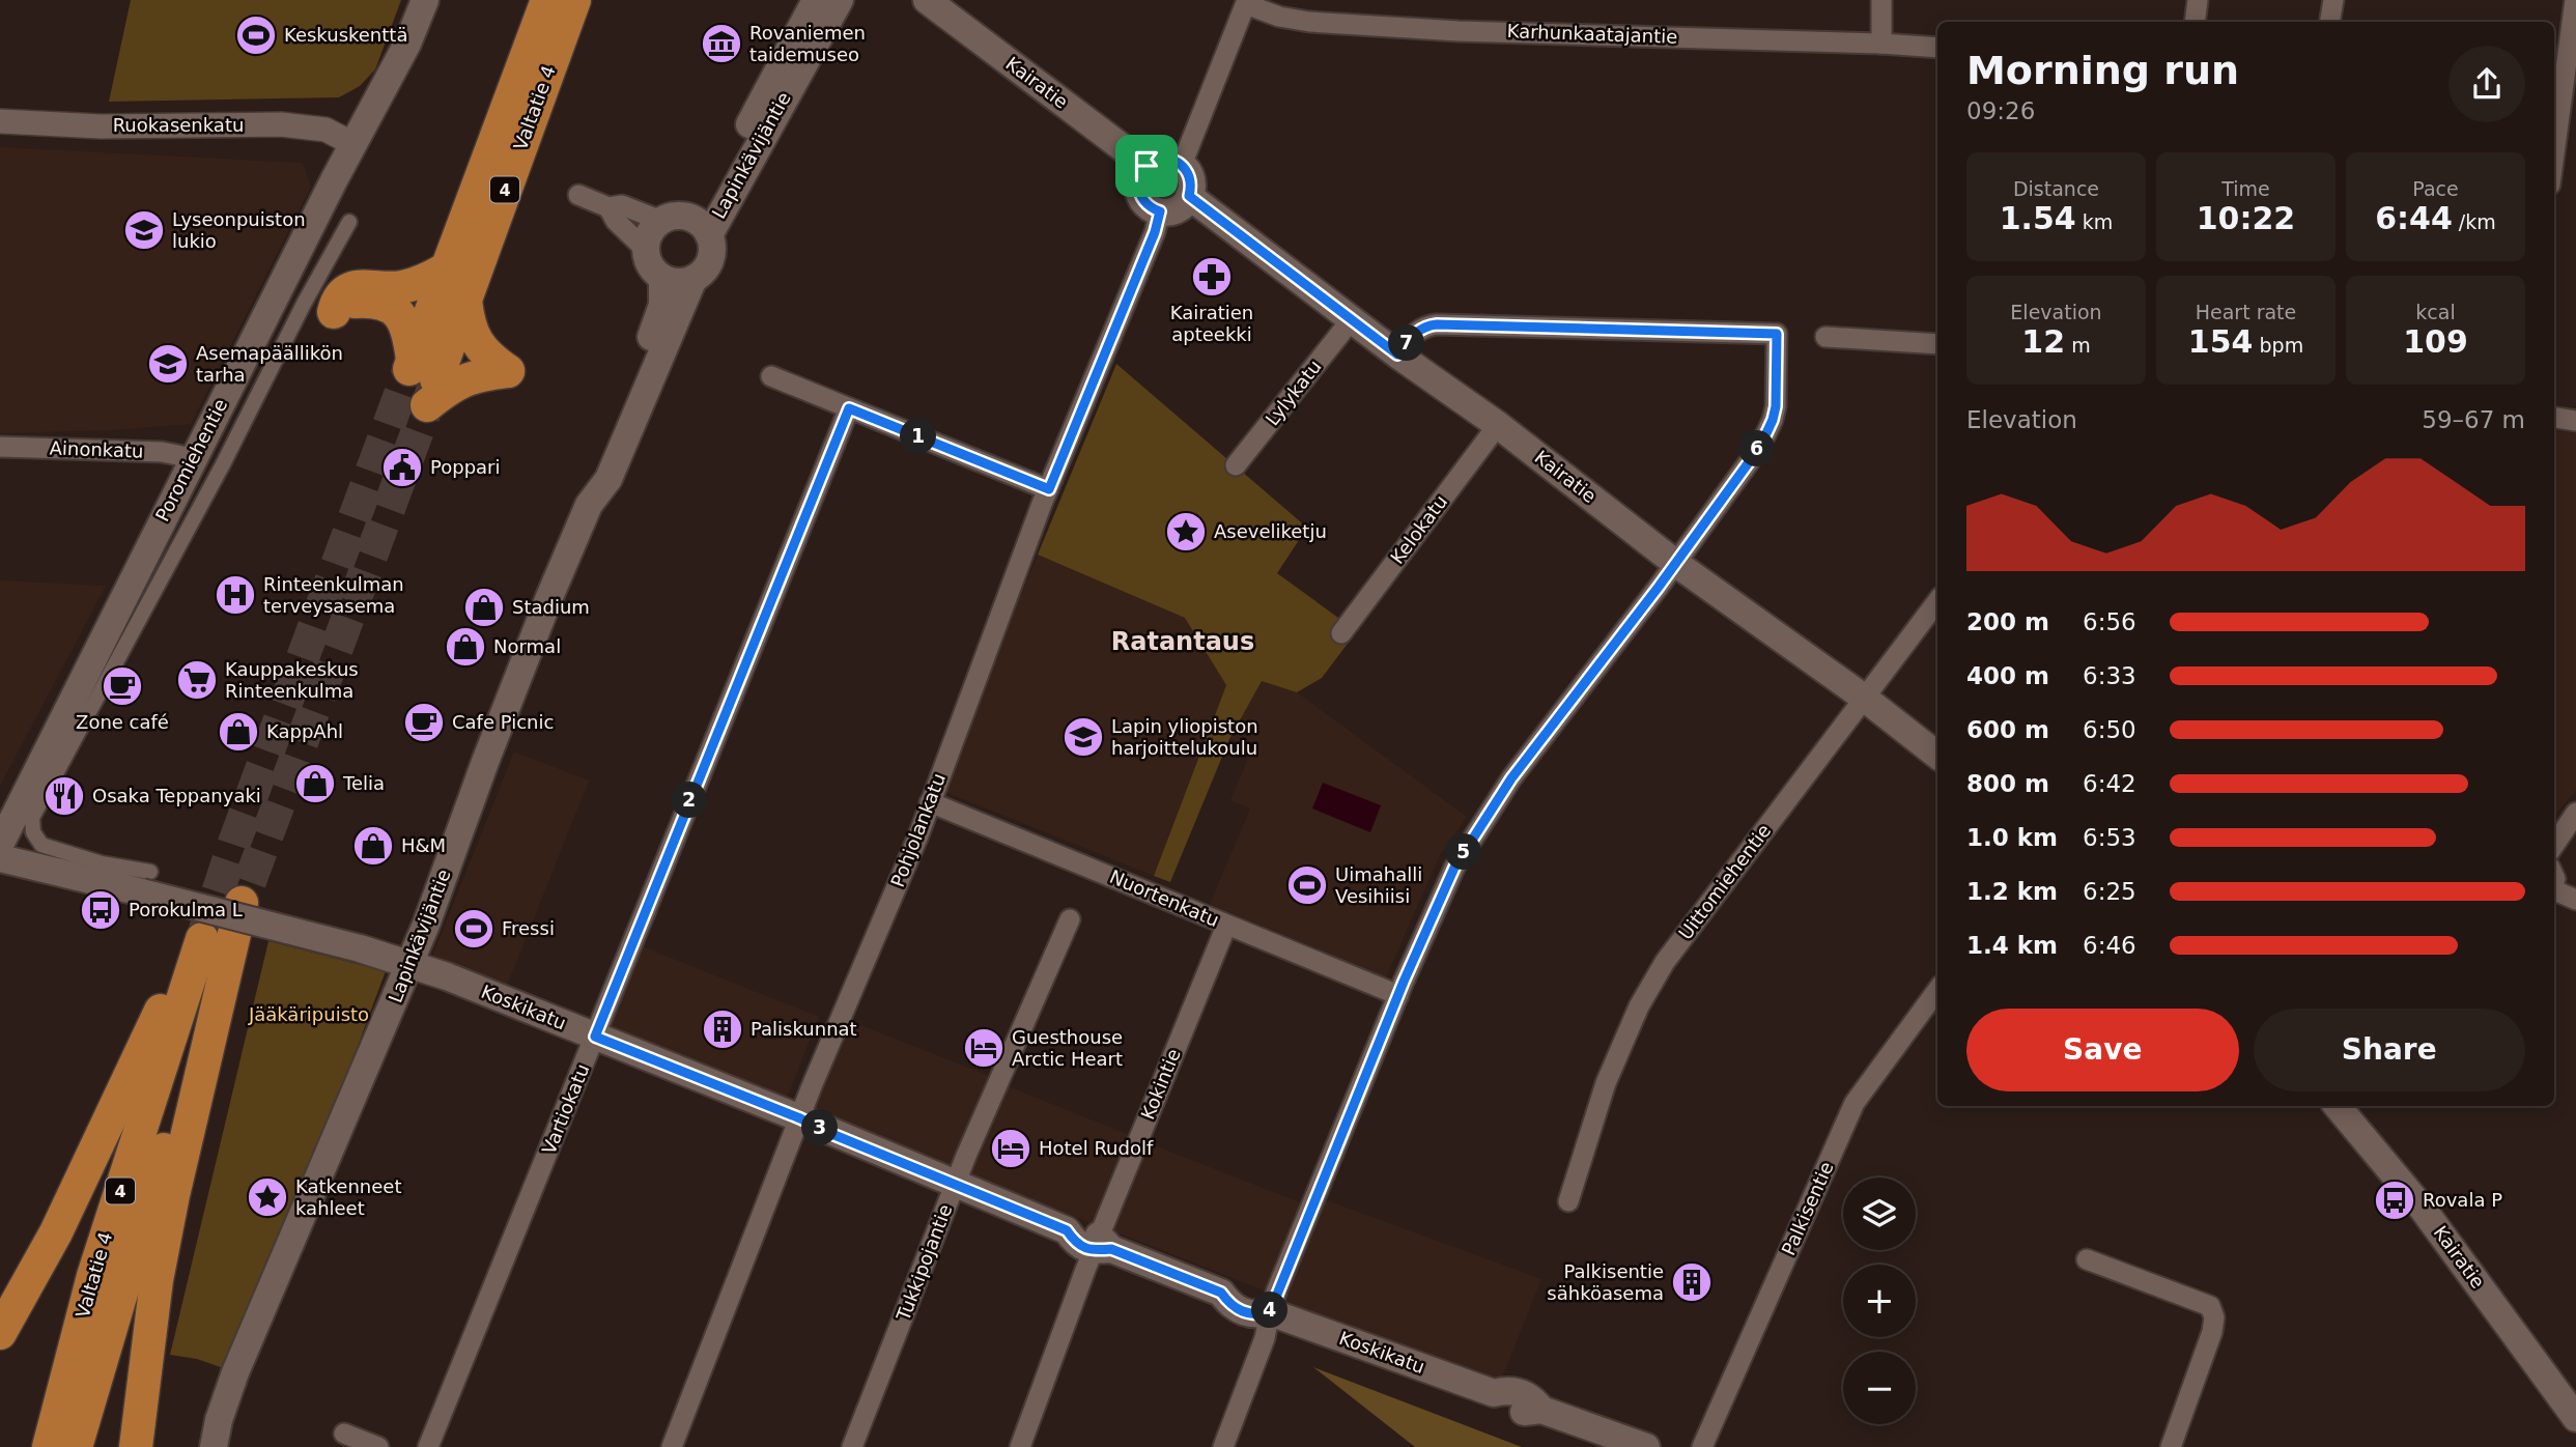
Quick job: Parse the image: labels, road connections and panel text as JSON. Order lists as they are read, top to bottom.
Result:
{
  "streets": {
    "highway": ["Valtatie 4", "4"],
    "main road": [
      "Kairatie",
      "Lapinkävijäntie",
      "Poromiehentie",
      "Koskikatu"
    ],
    "street": [
      "Karhunkaatajantie",
      "Ruokasenkatu",
      "Lylykatu",
      "Ainonkatu",
      "Kelokatu",
      "Pohjolankatu",
      "Uittomiehentie",
      "Nuortenkatu",
      "Kokintie",
      "Vartiokatu",
      "Palkisentie",
      "Tukkipojantie"
    ]
  },
  "crossings": [
    ["Kairatie", "Lylykatu"],
    ["Kairatie", "Kelokatu"],
    ["Kairatie", "Pohjolankatu"],
    ["Kairatie", "Uittomiehentie"],
    ["Ruokasenkatu", "Poromiehentie"],
    ["Lapinkävijäntie", "Koskikatu"],
    ["Ainonkatu", "Poromiehentie"],
    ["Poromiehentie", "Koskikatu"],
    ["Pohjolankatu", "Nuortenkatu"],
    ["Pohjolankatu", "Koskikatu"],
    ["Nuortenkatu", "Kokintie"],
    ["Koskikatu", "Kokintie"],
    ["Koskikatu", "Vartiokatu"],
    ["Koskikatu", "Tukkipojantie"]
  ],
  "districts": ["Ratantaus"],
  "parks": ["Jääkäripuisto"],
  "places": {
    "sports": ["Keskuskenttä", "Uimahalli Vesihiisi", "Fressi"],
    "museum": ["Rovaniemen taidemuseo"],
    "school or university": ["Lyseonpuiston lukio", "Asemapäällikön tarha", "Lapin yliopiston harjoittelukoulu"],
    "pharmacy": ["Kairatien apteekki"],
    "public building": ["Poppari"],
    "place": ["Aseveliketju", "Katkenneet kahleet"],
    "hospital": ["Rinteenkulman terveysasema"],
    "shop": [
      "Stadium",
      "Normal",
      "KappAhl",
      "Telia",
      "H&M"
    ],
    "supermarket": ["Kauppakeskus Rinteenkulma"],
    "cafe": ["Zone café", "Cafe Picnic"],
    "restaurant": ["Osaka Teppanyaki"],
    "bus stop": ["Porokulma L", "Rovala P"],
    "building": ["Paliskunnat", "Palkisentie sähköasema"],
    "hotel": ["Guesthouse Arctic Heart", "Hotel Rudolf"]
  },
  "page": {
    "heading": ["Morning run", "09:26"],
    "stats": [
      ["Distance", "1.54 km"],
      ["Time", "10:22"],
      ["Pace", "6:44 /km"],
      ["Elevation", "12 m"],
      ["Heart rate", "154 bpm"],
      ["kcal", "109"]
    ],
    "pins": [
      "7",
      "1",
      "6",
      "2",
      "5",
      "3",
      "4"
    ],
    "chart": ["Elevation", "59–67 m"],
    "list": [
      {
        "name": "200 m",
        "note": "6:56"
      },
      {
        "name": "400 m",
        "note": "6:33"
      },
      {
        "name": "600 m",
        "note": "6:50"
      },
      {
        "name": "800 m",
        "note": "6:42"
      },
      {
        "name": "1.0 km",
        "note": "6:53"
      },
      {
        "name": "1.2 km",
        "note": "6:25"
      },
      {
        "name": "1.4 km",
        "note": "6:46"
      }
    ],
    "buttons": ["Save", "Share"],
    "map_buttons": ["+", "−"]
  }
}
